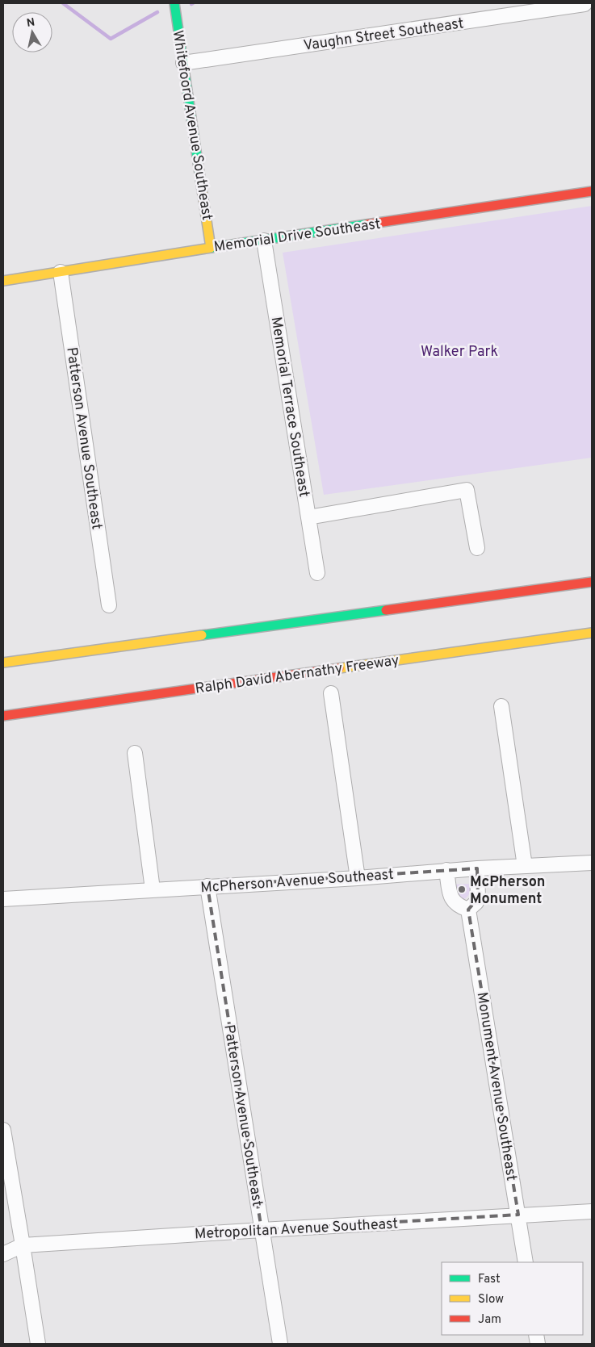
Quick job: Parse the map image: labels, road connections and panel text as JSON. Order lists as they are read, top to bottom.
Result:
{
  "streets": {
    "main road": ["Whitefoord Avenue Southeast", "Memorial Drive Southeast", "Ralph David Abernathy Freeway"],
    "street": [
      "Vaughn Street Southeast",
      "Memorial Terrace Southeast",
      "Patterson Avenue Southeast",
      "McPherson Avenue Southeast",
      "Monument Avenue Southeast",
      "Metropolitan Avenue Southeast"
    ]
  },
  "crossings": [
    ["Vaughn Street Southeast", "Whitefoord Avenue Southeast"],
    ["Whitefoord Avenue Southeast", "Memorial Drive Southeast"],
    ["Memorial Drive Southeast", "Memorial Terrace Southeast"],
    ["Memorial Drive Southeast", "Patterson Avenue Southeast"],
    ["Patterson Avenue Southeast", "McPherson Avenue Southeast"],
    ["Patterson Avenue Southeast", "Metropolitan Avenue Southeast"],
    ["Monument Avenue Southeast", "Metropolitan Avenue Southeast"]
  ],
  "parks": ["Walker Park"],
  "places": ["McPherson Monument"],
  "legend": ["Fast", "Slow", "Jam"],
  "north": "top"
}
